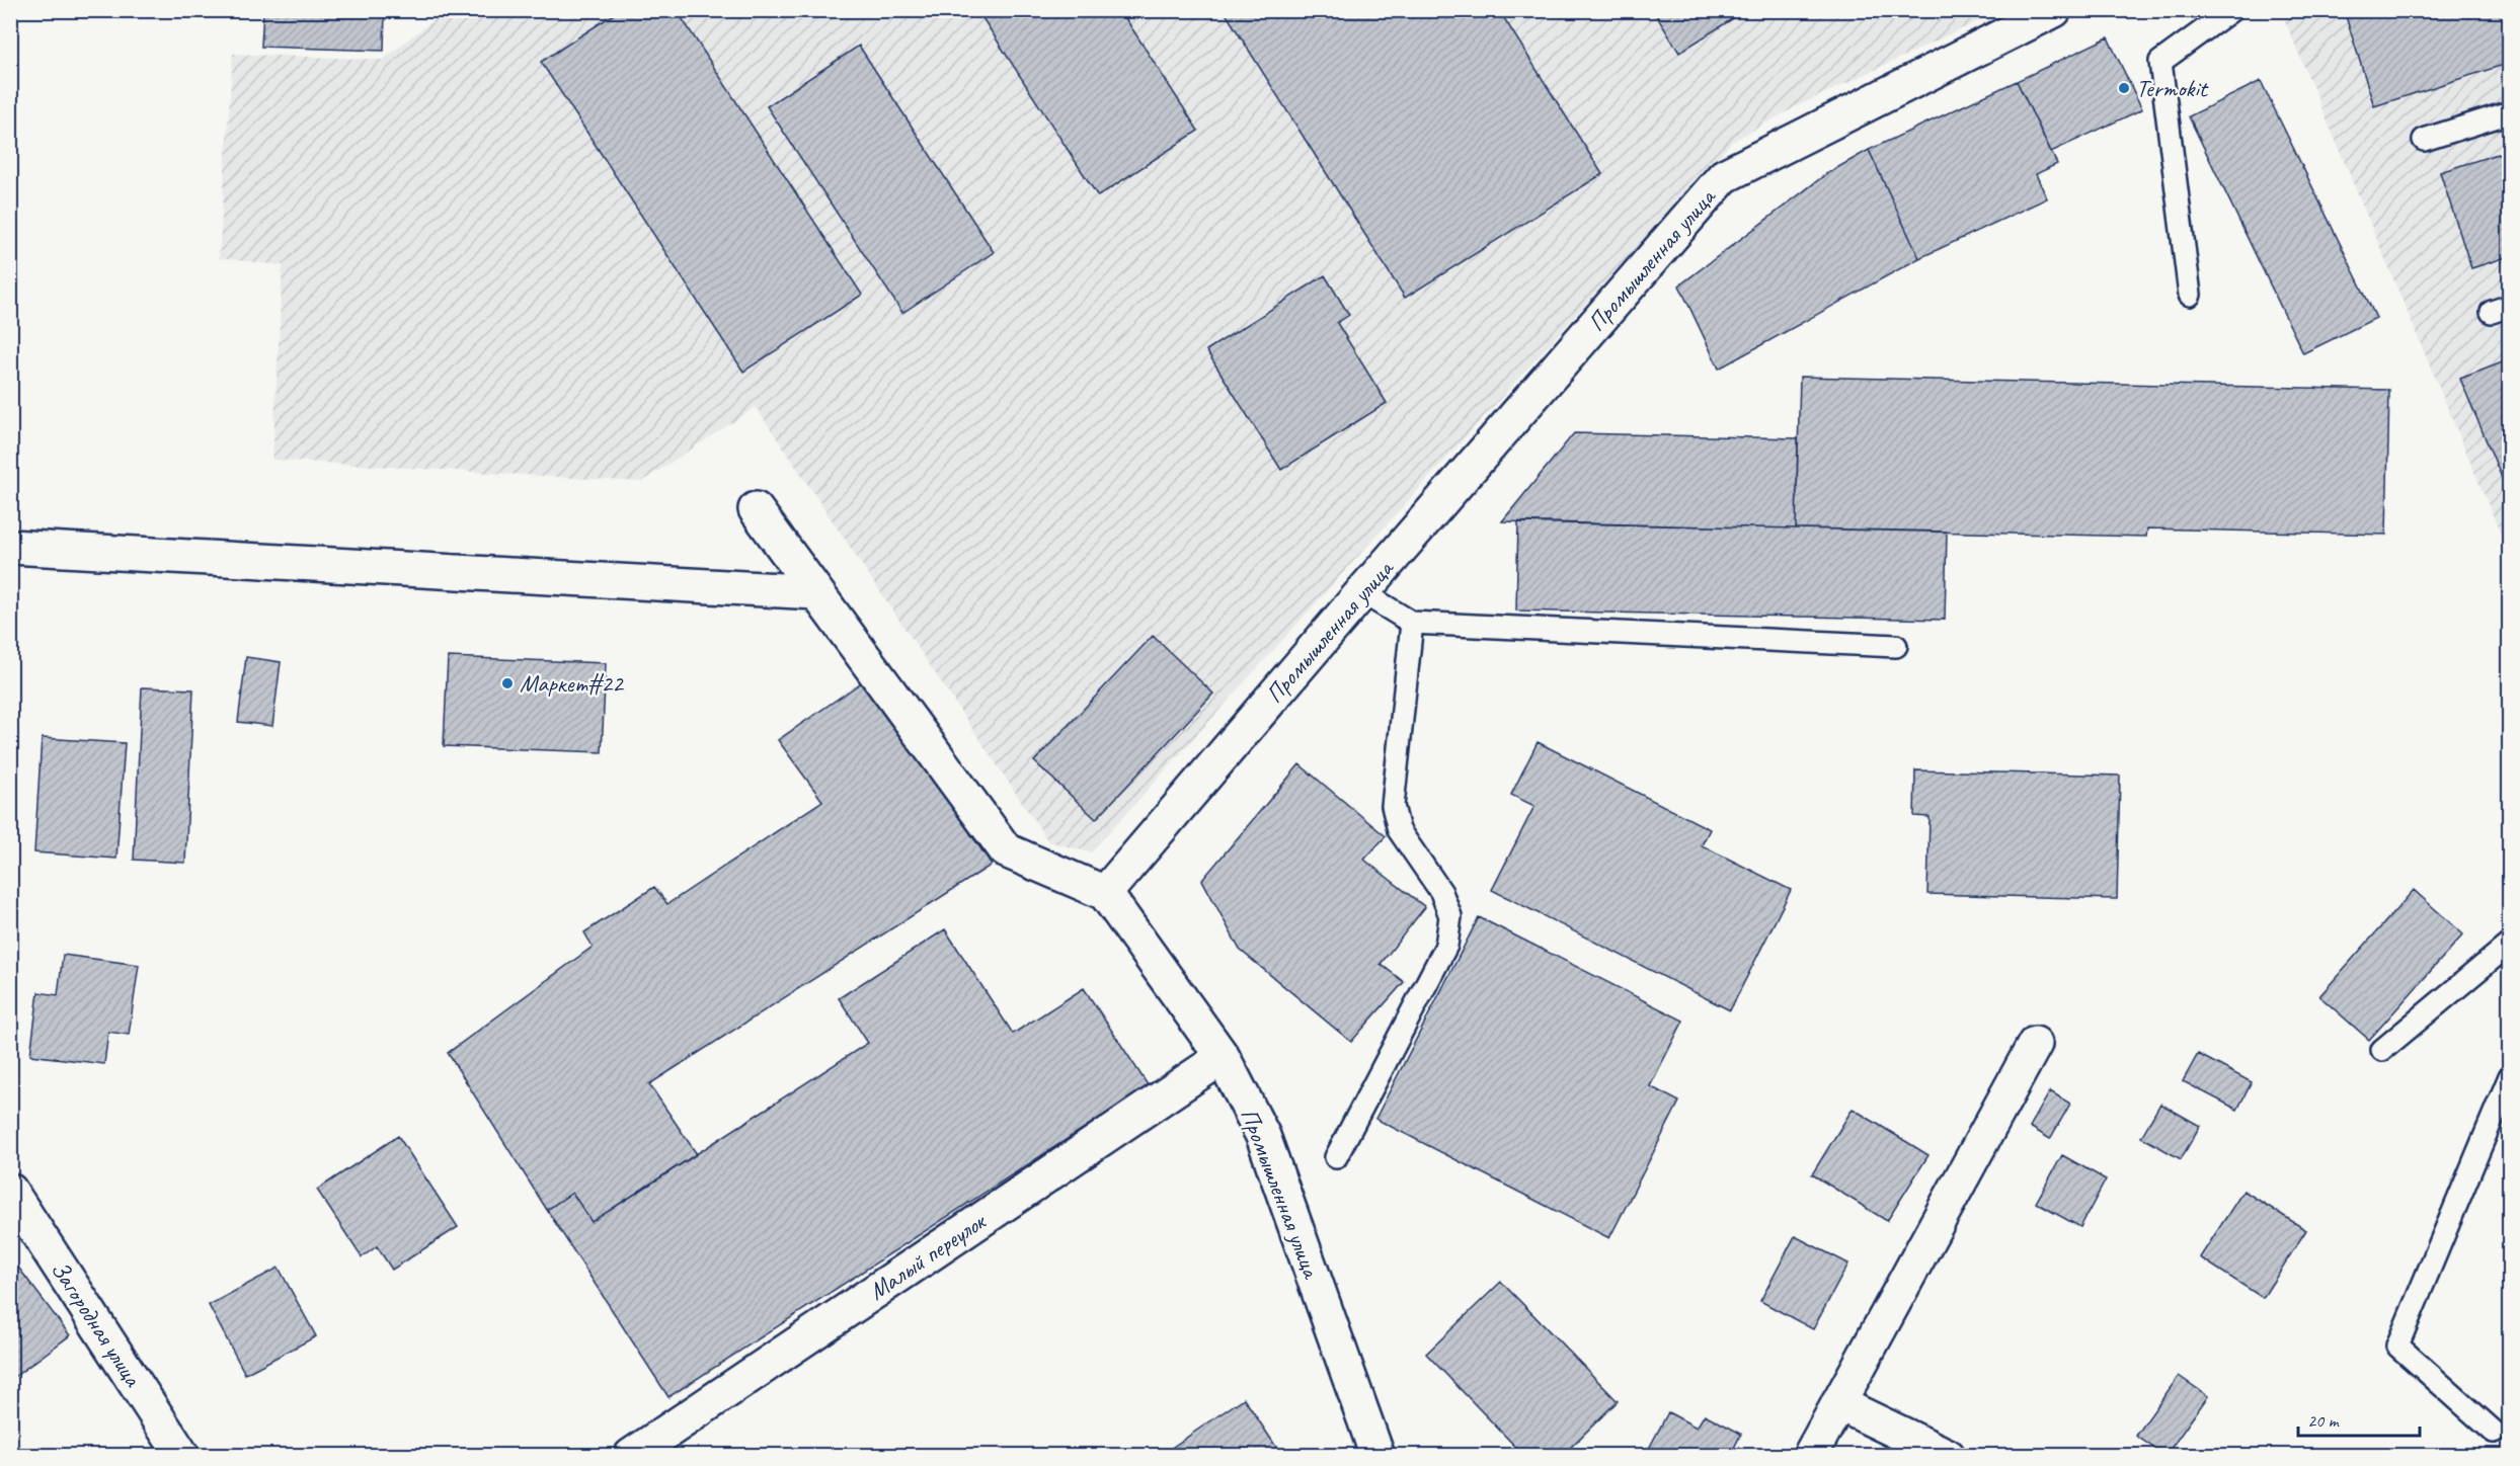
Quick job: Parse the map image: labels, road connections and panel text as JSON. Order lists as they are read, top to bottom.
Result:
{
  "streets": {
    "street": ["Промышленная улица", "Малый переулок", "Загородная улица"]
  },
  "crossings": [
    ["Промышленная улица", "Малый переулок"]
  ],
  "places": ["Termokit", "Маркет#22"],
  "scale_bar": "20 m"
}
